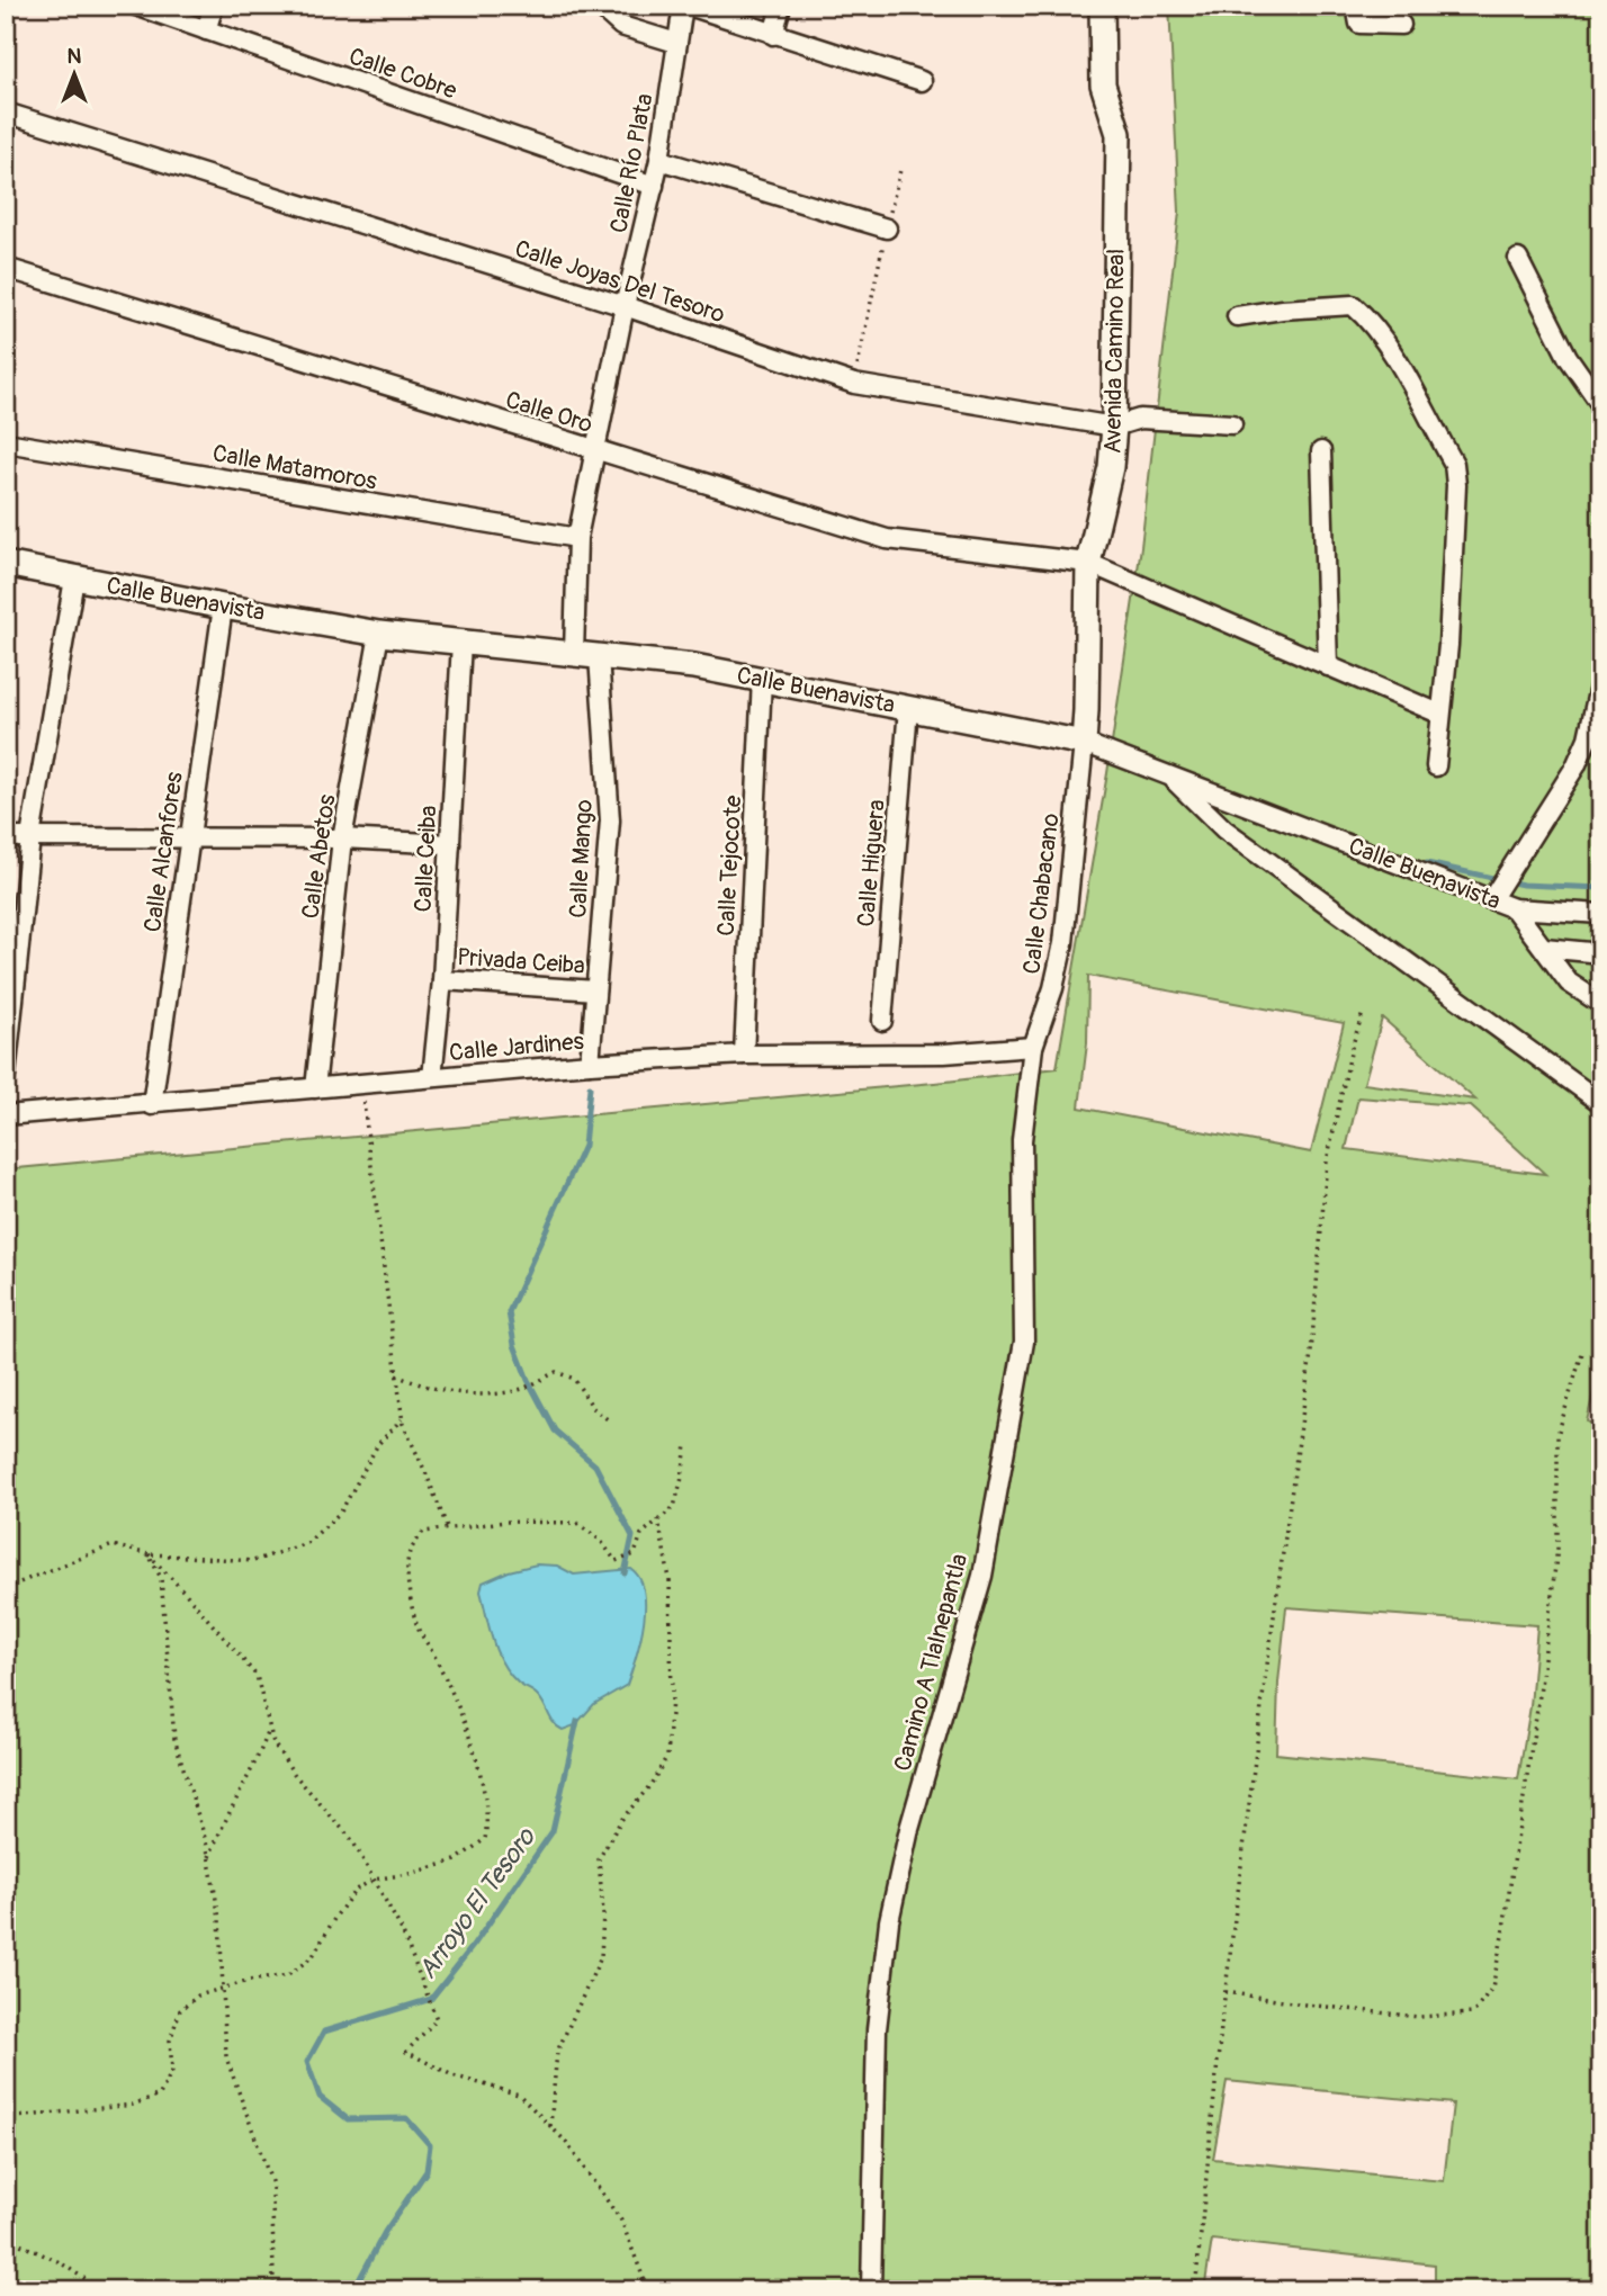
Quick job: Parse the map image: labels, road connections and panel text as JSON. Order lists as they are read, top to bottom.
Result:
{
  "streets": {
    "street": [
      "Calle Cobre",
      "Calle Río Plata",
      "Calle Joyas Del Tesoro",
      "Avenida Camino Real",
      "Calle Oro",
      "Calle Matamoros",
      "Calle Buenavista",
      "Calle Alcanfores",
      "Calle Abetos",
      "Calle Ceiba",
      "Calle Mango",
      "Calle Higuera",
      "Calle Tejocote",
      "Calle Chabacano",
      "Privada Ceiba",
      "Calle Jardines",
      "Camino A Tlalnepantla"
    ]
  },
  "crossings": [
    ["Calle Cobre", "Calle Río Plata"],
    ["Calle Río Plata", "Calle Joyas Del Tesoro"],
    ["Calle Río Plata", "Calle Oro"],
    ["Calle Río Plata", "Calle Matamoros"],
    ["Calle Río Plata", "Calle Buenavista"],
    ["Calle Joyas Del Tesoro", "Avenida Camino Real"],
    ["Avenida Camino Real", "Calle Oro"],
    ["Avenida Camino Real", "Calle Buenavista"],
    ["Avenida Camino Real", "Calle Chabacano"],
    ["Calle Buenavista", "Calle Alcanfores"],
    ["Calle Buenavista", "Calle Abetos"],
    ["Calle Buenavista", "Calle Ceiba"],
    ["Calle Buenavista", "Calle Mango"],
    ["Calle Buenavista", "Calle Higuera"],
    ["Calle Buenavista", "Calle Tejocote"],
    ["Calle Buenavista", "Calle Chabacano"],
    ["Calle Alcanfores", "Calle Jardines"],
    ["Calle Abetos", "Calle Jardines"],
    ["Calle Ceiba", "Privada Ceiba"],
    ["Calle Ceiba", "Calle Jardines"],
    ["Calle Mango", "Privada Ceiba"],
    ["Calle Mango", "Calle Jardines"],
    ["Calle Tejocote", "Calle Jardines"],
    ["Calle Chabacano", "Calle Jardines"],
    ["Calle Chabacano", "Camino A Tlalnepantla"],
    ["Calle Jardines", "Camino A Tlalnepantla"]
  ],
  "water": ["Arroyo El Tesoro"],
  "north": "top"
}
